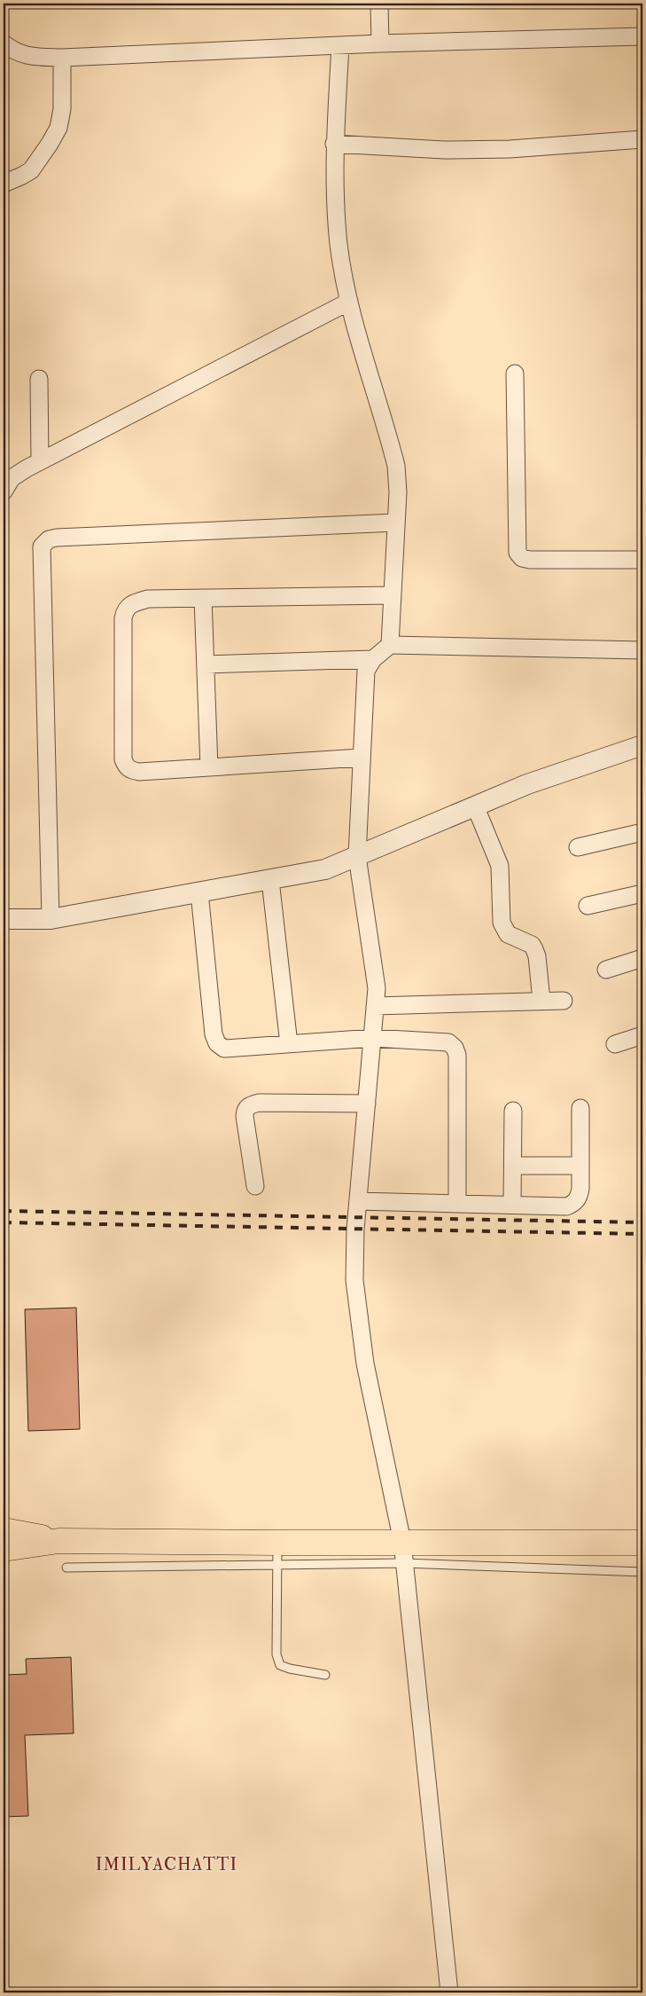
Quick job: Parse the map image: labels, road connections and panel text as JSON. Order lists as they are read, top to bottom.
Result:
{
  "districts": ["IMILYACHATTI"]
}
